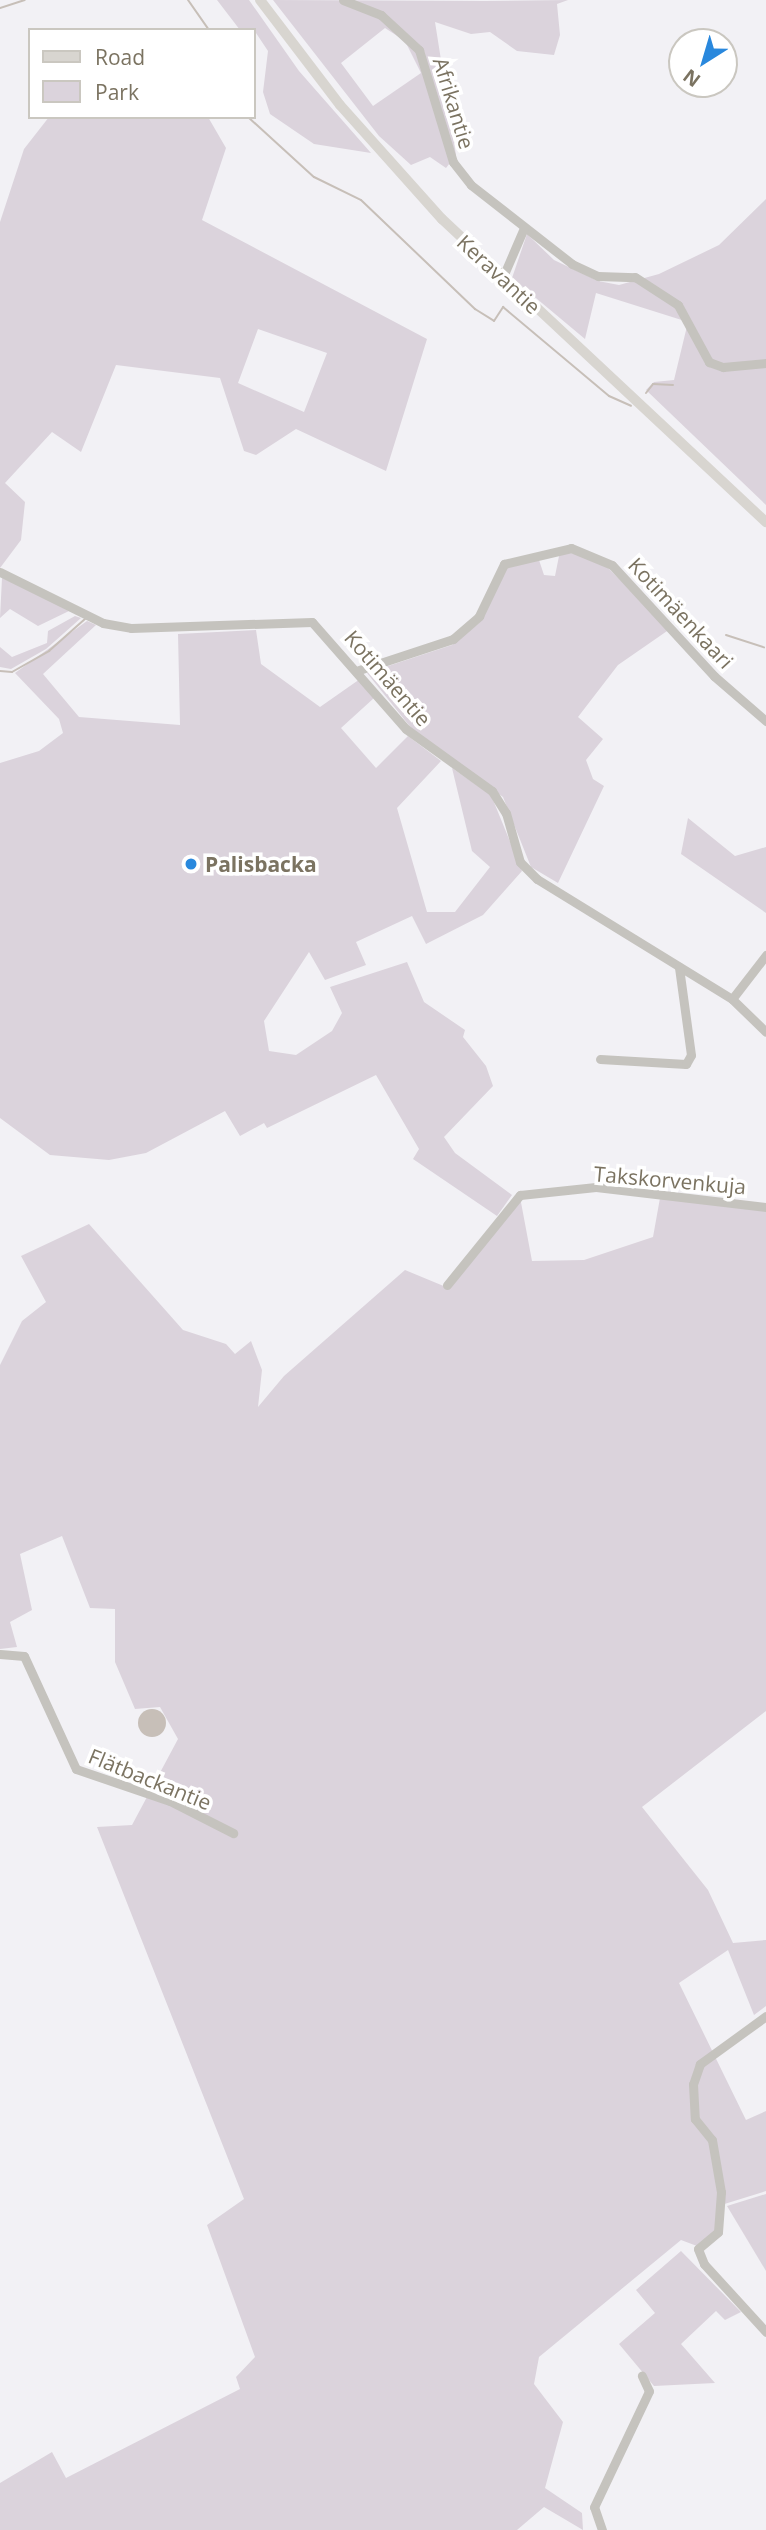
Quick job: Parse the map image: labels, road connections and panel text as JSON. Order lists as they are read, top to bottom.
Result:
{
  "streets": {
    "main road": ["Keravantie"],
    "street": [
      "Afrikantie",
      "Kotimäenkaari",
      "Kotimäentie",
      "Takskorvenkuja",
      "Flätbackantie"
    ]
  },
  "crossings": [
    ["Kotimäenkaari", "Kotimäentie"]
  ],
  "places": ["Palisbacka"],
  "legend": ["Road", "Park"],
  "north": "bottom left"
}
